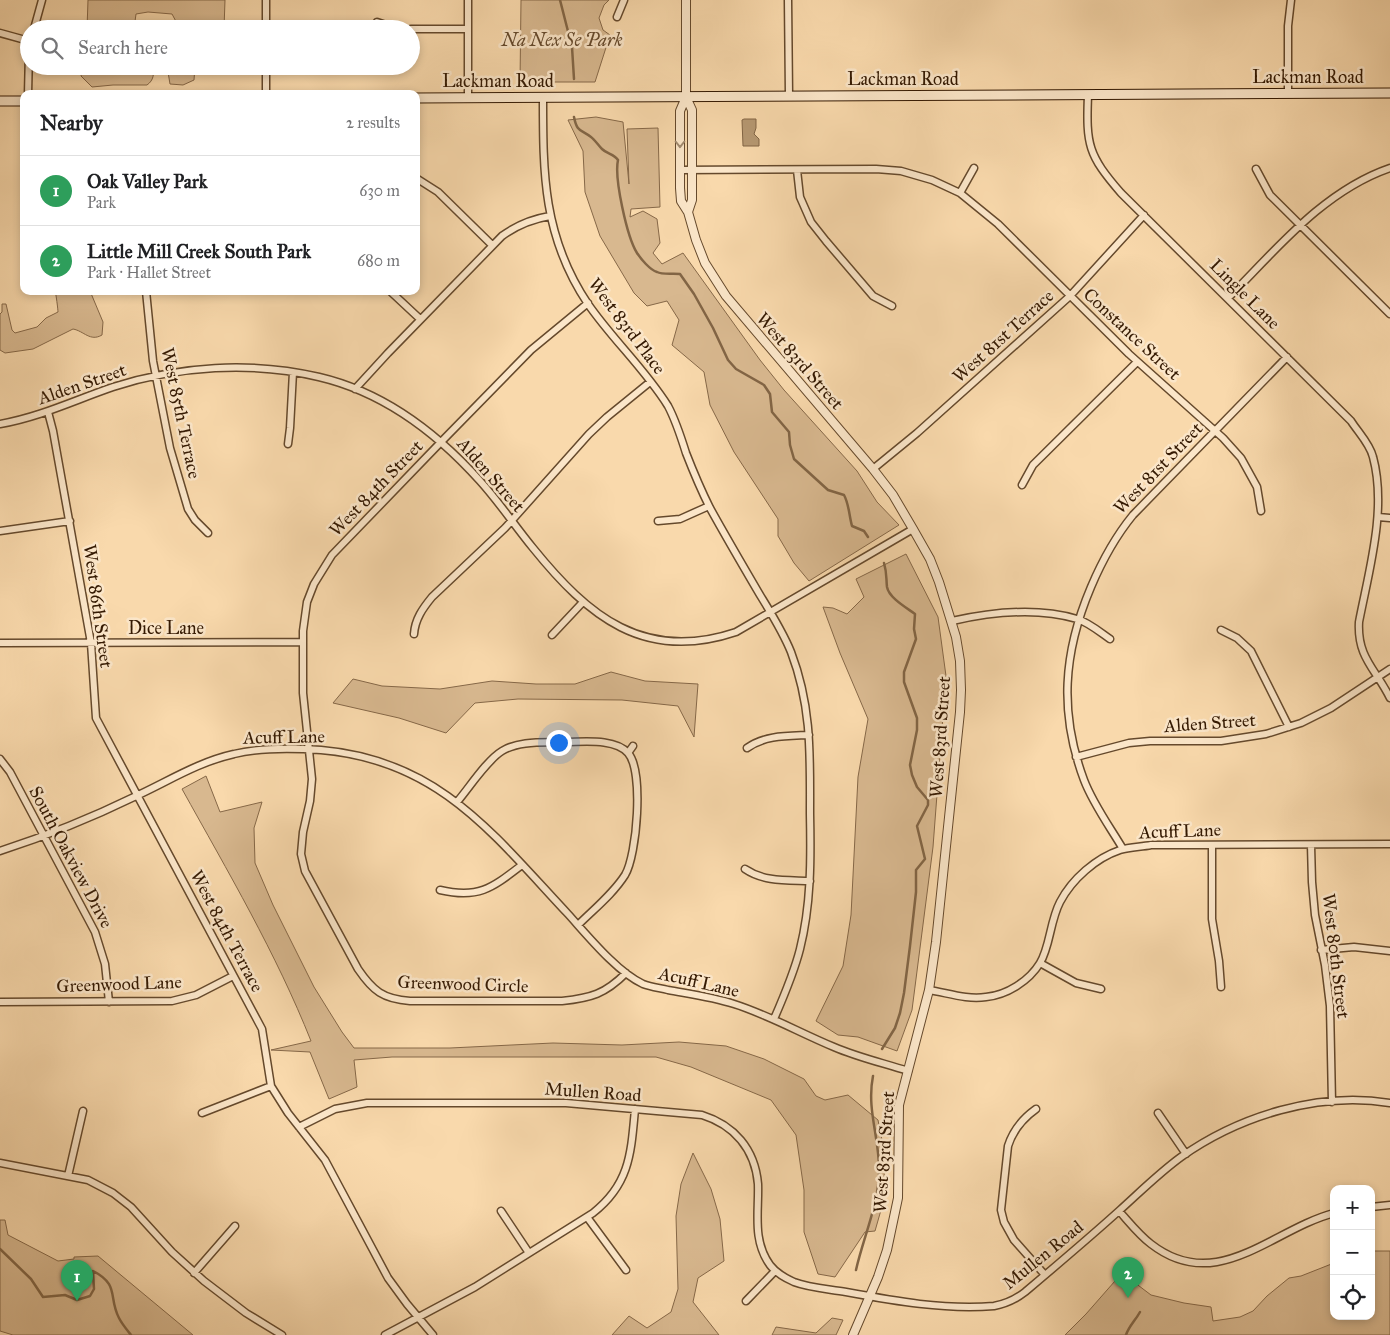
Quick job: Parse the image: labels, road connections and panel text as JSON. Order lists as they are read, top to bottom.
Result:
{
  "streets": {
    "main road": ["Lackman Road"],
    "street": [
      "Lingle Lane",
      "West 83rd Place",
      "Constance Street",
      "West 81st Terrace",
      "West 83rd Street",
      "Alden Street",
      "West 85th Terrace",
      "West 81st Street",
      "West 84th Street",
      "West 86th Street",
      "Dice Lane",
      "Acuff Lane",
      "South Oakview Drive",
      "West 84th Terrace",
      "West 80th Street",
      "Greenwood Lane",
      "Greenwood Circle",
      "Mullen Road"
    ]
  },
  "crossings": [
    ["Lackman Road", "Lingle Lane"],
    ["Lackman Road", "West 83rd Place"],
    ["Lackman Road", "West 83rd Street"],
    ["Lingle Lane", "West 81st Terrace"],
    ["Lingle Lane", "Alden Street"],
    ["Lingle Lane", "West 81st Street"],
    ["West 83rd Place", "Alden Street"],
    ["West 83rd Place", "West 84th Street"],
    ["West 83rd Place", "Acuff Lane"],
    ["Constance Street", "West 81st Terrace"],
    ["Constance Street", "West 83rd Street"],
    ["Constance Street", "West 81st Street"],
    ["West 81st Terrace", "West 83rd Street"],
    ["West 83rd Street", "Alden Street"],
    ["West 83rd Street", "Acuff Lane"],
    ["West 83rd Street", "Mullen Road"],
    ["Alden Street", "West 85th Terrace"],
    ["Alden Street", "West 81st Street"],
    ["Alden Street", "West 84th Street"],
    ["Alden Street", "West 86th Street"],
    ["West 81st Street", "Acuff Lane"],
    ["West 84th Street", "Dice Lane"],
    ["West 84th Street", "Acuff Lane"],
    ["West 84th Street", "Greenwood Circle"],
    ["West 86th Street", "Dice Lane"],
    ["West 86th Street", "Acuff Lane"],
    ["West 86th Street", "West 84th Terrace"],
    ["Acuff Lane", "South Oakview Drive"],
    ["Acuff Lane", "West 84th Terrace"],
    ["Acuff Lane", "West 80th Street"],
    ["Acuff Lane", "Greenwood Circle"],
    ["South Oakview Drive", "Greenwood Lane"],
    ["West 84th Terrace", "Greenwood Lane"],
    ["West 84th Terrace", "Mullen Road"],
    ["West 80th Street", "Mullen Road"]
  ],
  "parks": ["Na Nex Se Park"],
  "page": {
    "search": "Search here",
    "heading": ["Nearby", "2 results"],
    "list": [
      {
        "mark": "1",
        "name": "Oak Valley Park",
        "note": "Park",
        "value": "630 m"
      },
      {
        "mark": "2",
        "name": "Little Mill Creek South Park",
        "note": "Park · Hallet Street",
        "value": "680 m"
      }
    ],
    "map_buttons": ["+", "−"],
    "pins": ["2", "1"]
  }
}
